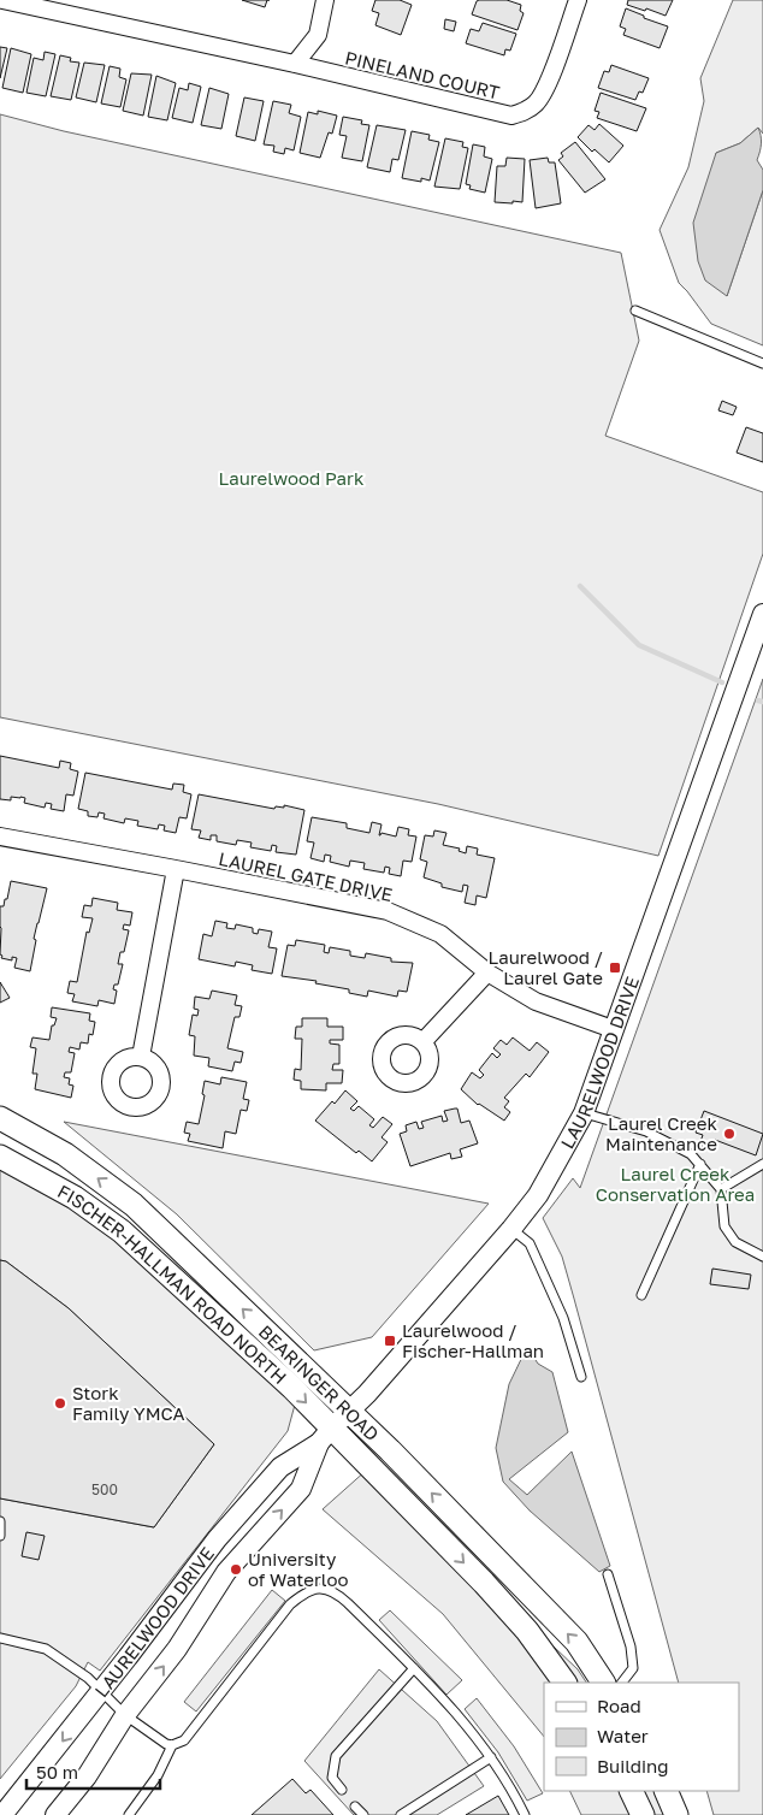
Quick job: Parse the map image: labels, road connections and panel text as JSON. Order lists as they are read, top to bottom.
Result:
{
  "streets": {
    "main road": ["FISCHER-HALLMAN ROAD NORTH", "BEARINGER ROAD"],
    "street": ["PINELAND COURT", "LAUREL GATE DRIVE", "LAURELWOOD DRIVE"]
  },
  "crossings": [
    ["LAUREL GATE DRIVE", "LAURELWOOD DRIVE"],
    ["LAURELWOOD DRIVE", "FISCHER-HALLMAN ROAD NORTH"],
    ["LAURELWOOD DRIVE", "BEARINGER ROAD"],
    ["FISCHER-HALLMAN ROAD NORTH", "BEARINGER ROAD"]
  ],
  "one_way": ["FISCHER-HALLMAN ROAD NORTH"],
  "parks": ["Laurelwood Park", "Laurel Creek Conservation Area"],
  "places": {
    "transit": ["Laurelwood / Laurel Gate", "Laurelwood / Fischer-Hallman"],
    "other": ["Laurel Creek Maintenance", "Stork Family YMCA", "University of Waterloo"]
  },
  "house_numbers": ["500"],
  "legend": ["Road", "Water", "Building"],
  "scale_bar": "50 m"
}
